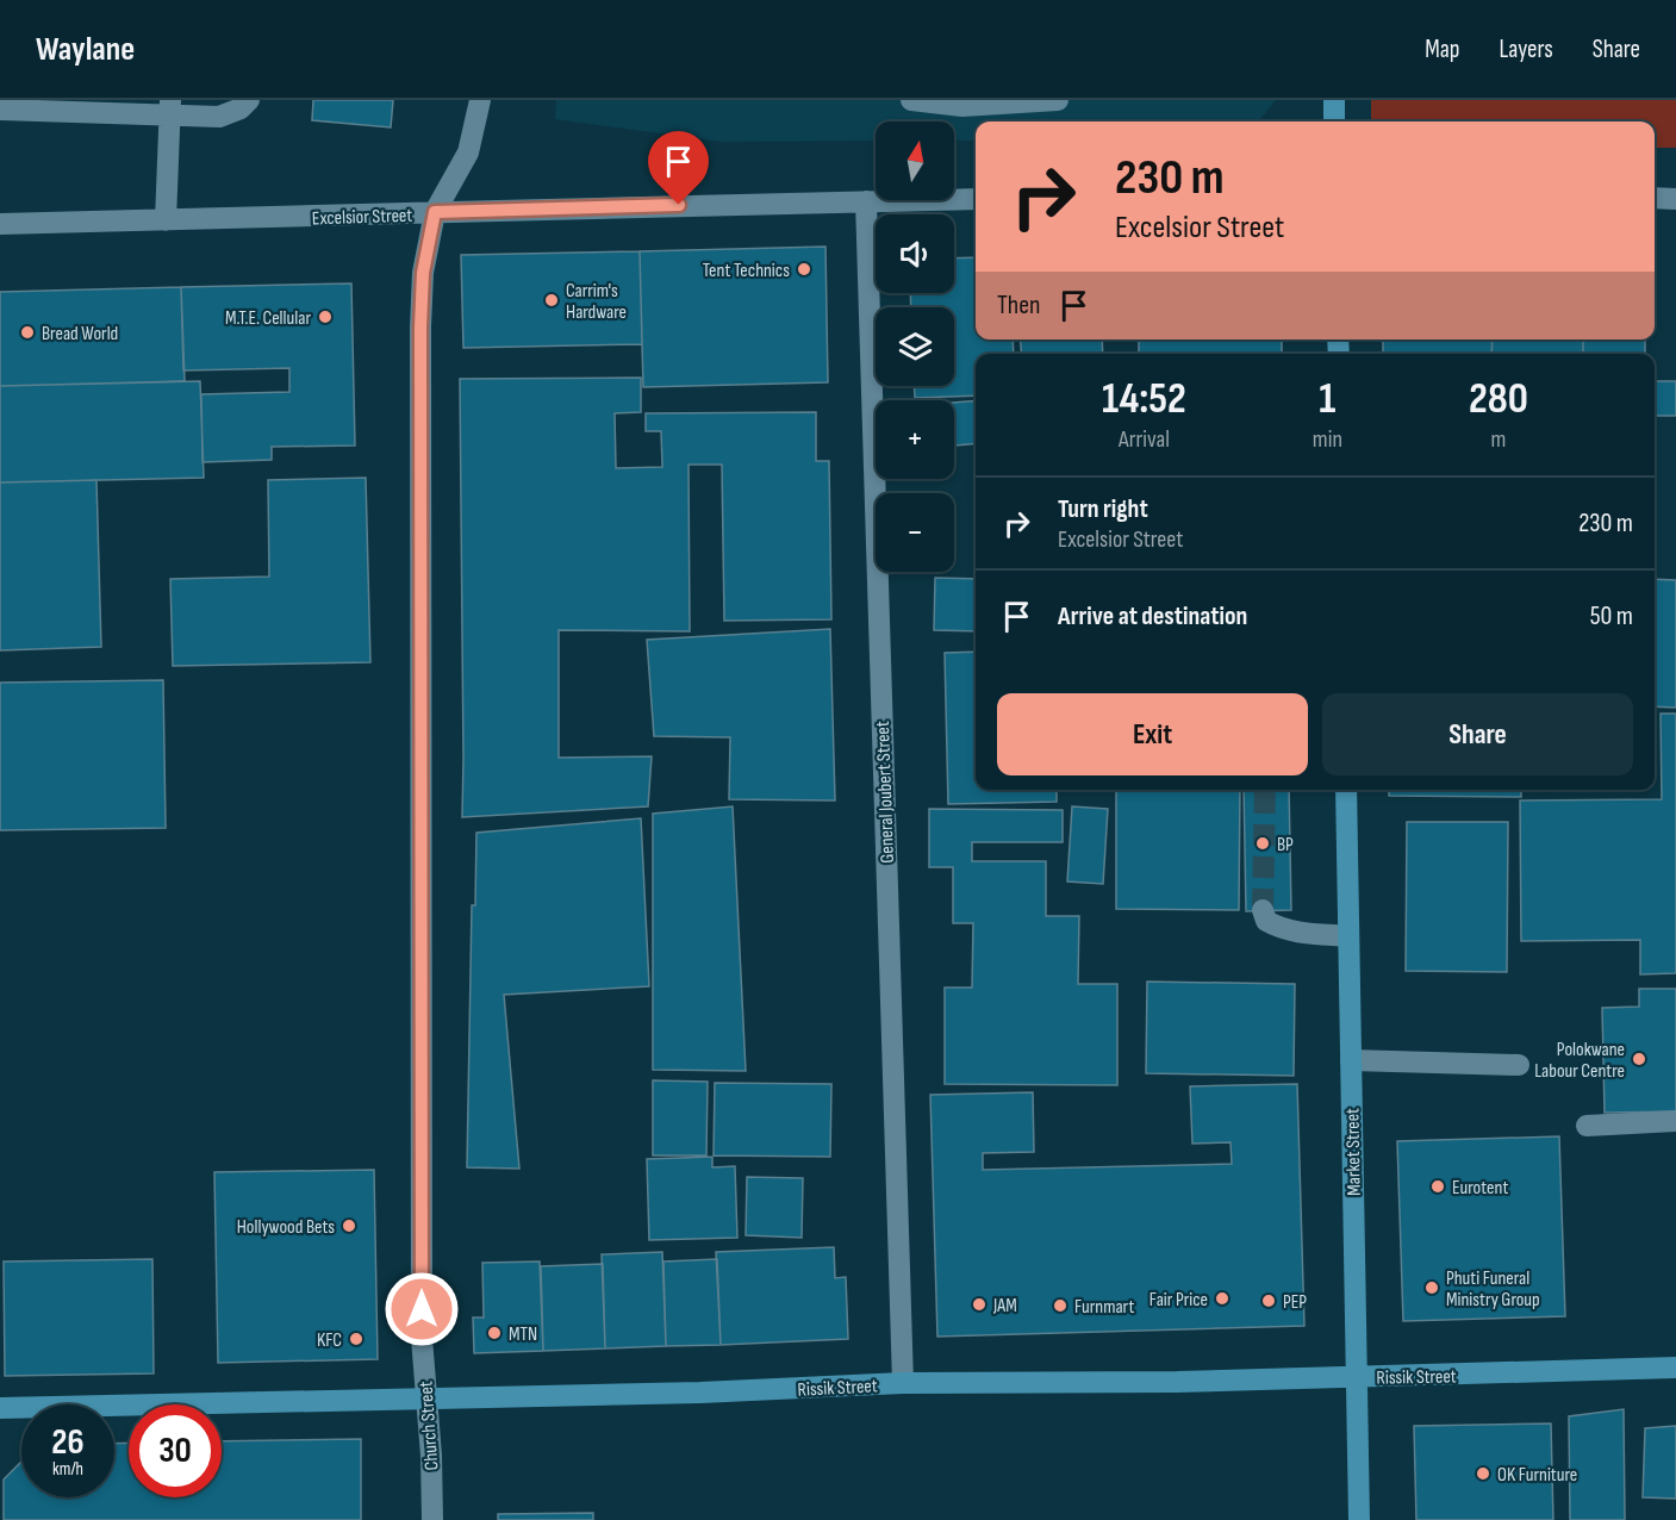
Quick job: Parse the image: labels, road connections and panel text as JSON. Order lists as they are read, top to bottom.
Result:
{
  "streets": {
    "main road": ["Market Street", "Rissik Street"],
    "street": ["Excelsior Street", "General Joubert Street", "Church Street"]
  },
  "crossings": [
    ["Excelsior Street", "General Joubert Street"],
    ["Excelsior Street", "Church Street"],
    ["General Joubert Street", "Rissik Street"],
    ["Market Street", "Rissik Street"],
    ["Rissik Street", "Church Street"]
  ],
  "places": [
    "Tent Technics",
    "Carrim's Hardware",
    "M.T.E. Cellular",
    "Bread World",
    "BP",
    "Polokwane Labour Centre",
    "Eurotent",
    "Hollywood Bets",
    "Phuti Funeral Ministry Group",
    "Fair Price",
    "PEP",
    "JAM",
    "Furnmart",
    "MTN",
    "KFC",
    "OK Furniture"
  ],
  "north": "top",
  "page": {
    "header": "Waylane",
    "nav": ["Map", "Layers", "Share"],
    "map_buttons": ["+", "−"],
    "turn": ["230 m", "Excelsior Street"],
    "then": "Then",
    "eta": [
      "14:52",
      "Arrival",
      "1",
      "min",
      "280",
      "m"
    ],
    "list": [
      {
        "name": "Turn right",
        "note": "Excelsior Street",
        "value": "230 m"
      },
      {
        "name": "Arrive at destination",
        "value": "50 m"
      }
    ],
    "buttons": ["Exit", "Share"],
    "speed": "26 km/h",
    "limit": "30"
  }
}
